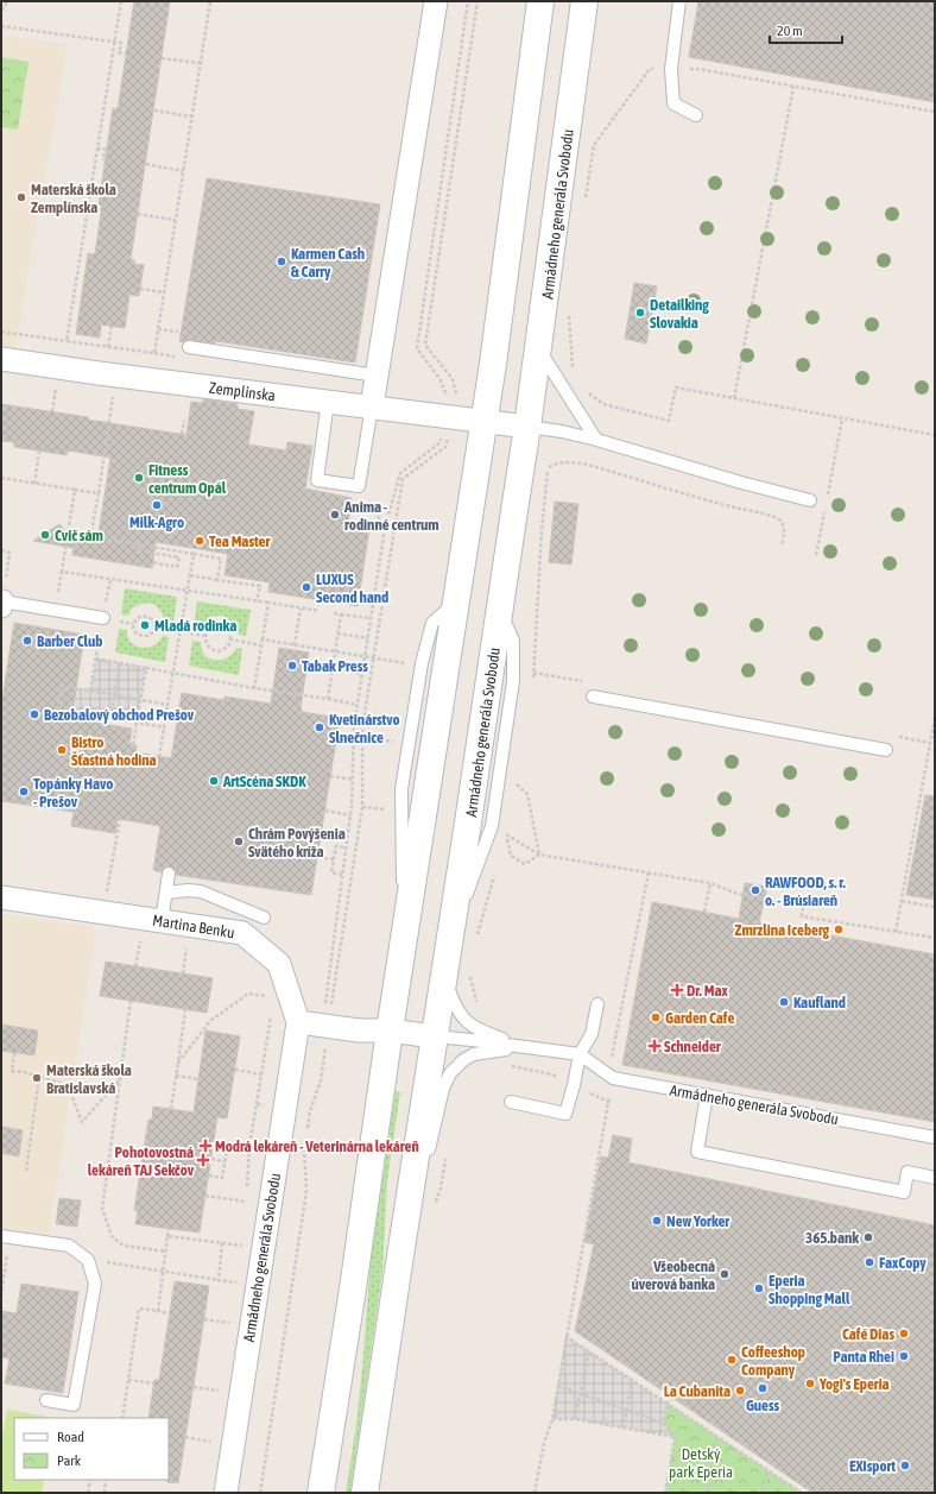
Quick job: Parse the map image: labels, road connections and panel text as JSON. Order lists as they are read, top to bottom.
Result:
{
  "streets": {
    "street": ["Armádneho generála Svobodu", "Zemplínska", "Martina Benku"]
  },
  "crossings": [
    ["Armádneho generála Svobodu", "Martina Benku"]
  ],
  "parks": ["Detský park Eperia"],
  "places": {
    "other": [
      "Materská škola Zemplínska",
      "Karmen Cash & Carry",
      "Detailking Slovakia",
      "Fitness centrum Opál",
      "Milk-Agro",
      "Anima - rodinné centrum",
      "Cvič sám",
      "Tea Master",
      "LUXUS Second hand",
      "Mladá rodinka",
      "Barber Club",
      "Tabak Press",
      "Bezobalový obchod Prešov",
      "Kvetinárstvo Slnečnice",
      "Bistro Šťastná hodina",
      "ArtScéna SKDK",
      "Topánky Havo - Prešov",
      "Chrám Povýšenia Svätého kríža",
      "RAWFOOD, s. r. o. - Brúsiareň",
      "Zmrzlina Iceberg",
      "Kaufland",
      "Garden Cafe",
      "Materská škola Bratislavská",
      "New Yorker",
      "365.bank",
      "FaxCopy",
      "Všeobecná úverová banka",
      "Eperia Shopping Mall",
      "Café Dias",
      "Panta Rhei",
      "Coffeeshop Company",
      "Yogi's Eperia",
      "Guess",
      "La Cubanita",
      "EXIsport"
    ],
    "health": [
      "Dr. Max",
      "Schneider",
      "Modrá lekáreň - Veterinárna lekáreň",
      "Pohotovostná lekáreň TAJ Sekčov"
    ]
  },
  "legend": ["Road", "Park"],
  "scale_bar": "20 m"
}
